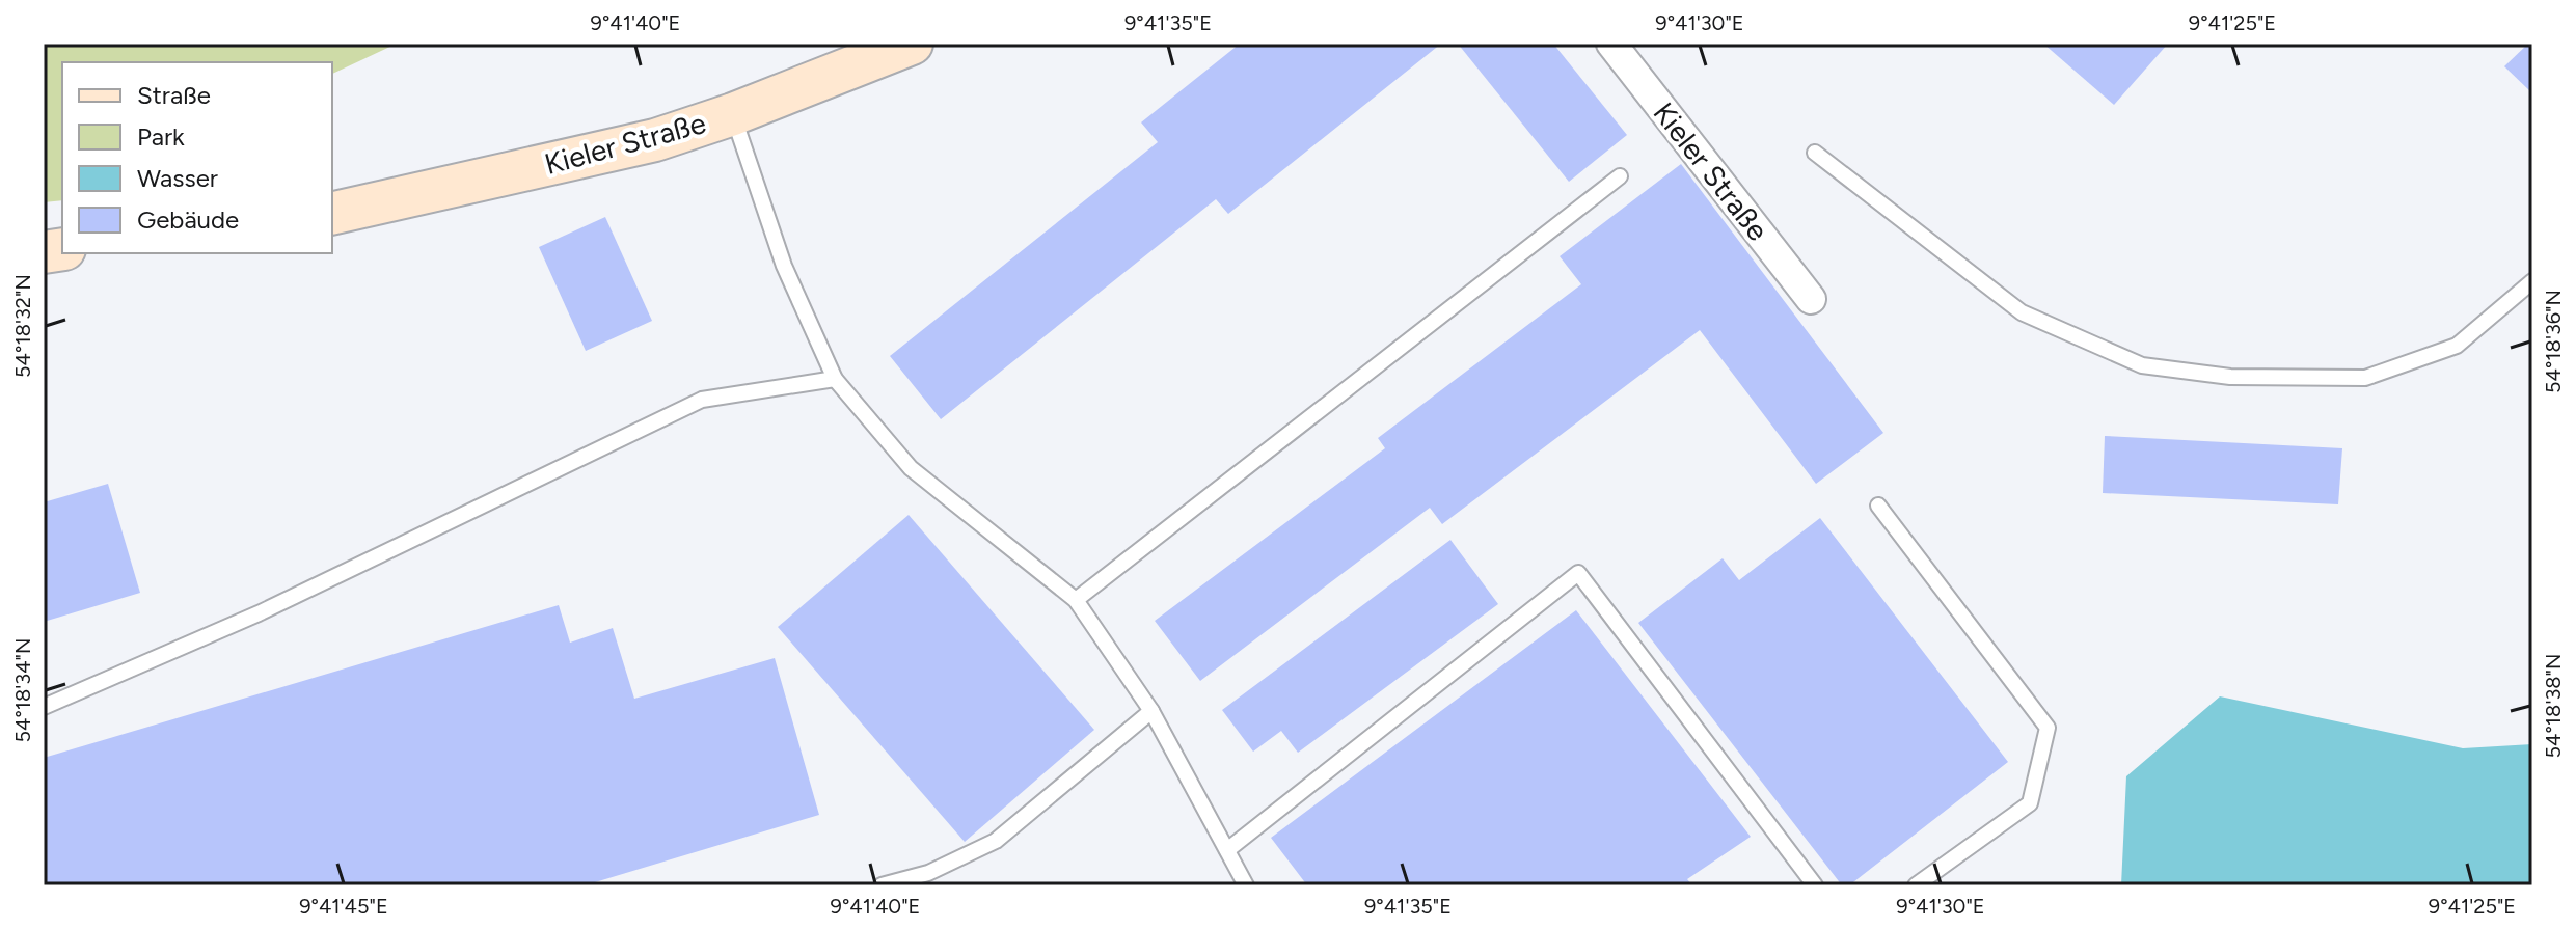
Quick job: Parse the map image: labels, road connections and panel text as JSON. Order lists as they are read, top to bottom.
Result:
{
  "streets": {
    "main road": ["Kieler Straße"]
  },
  "legend": [
    "Straße",
    "Park",
    "Wasser",
    "Gebäude"
  ],
  "coordinates": [
    "9°41'40\"E",
    "9°41'35\"E",
    "9°41'30\"E",
    "9°41'25\"E",
    "54°18'32\"N",
    "54°18'36\"N",
    "54°18'34\"N",
    "54°18'38\"N",
    "9°41'45\"E"
  ]
}
